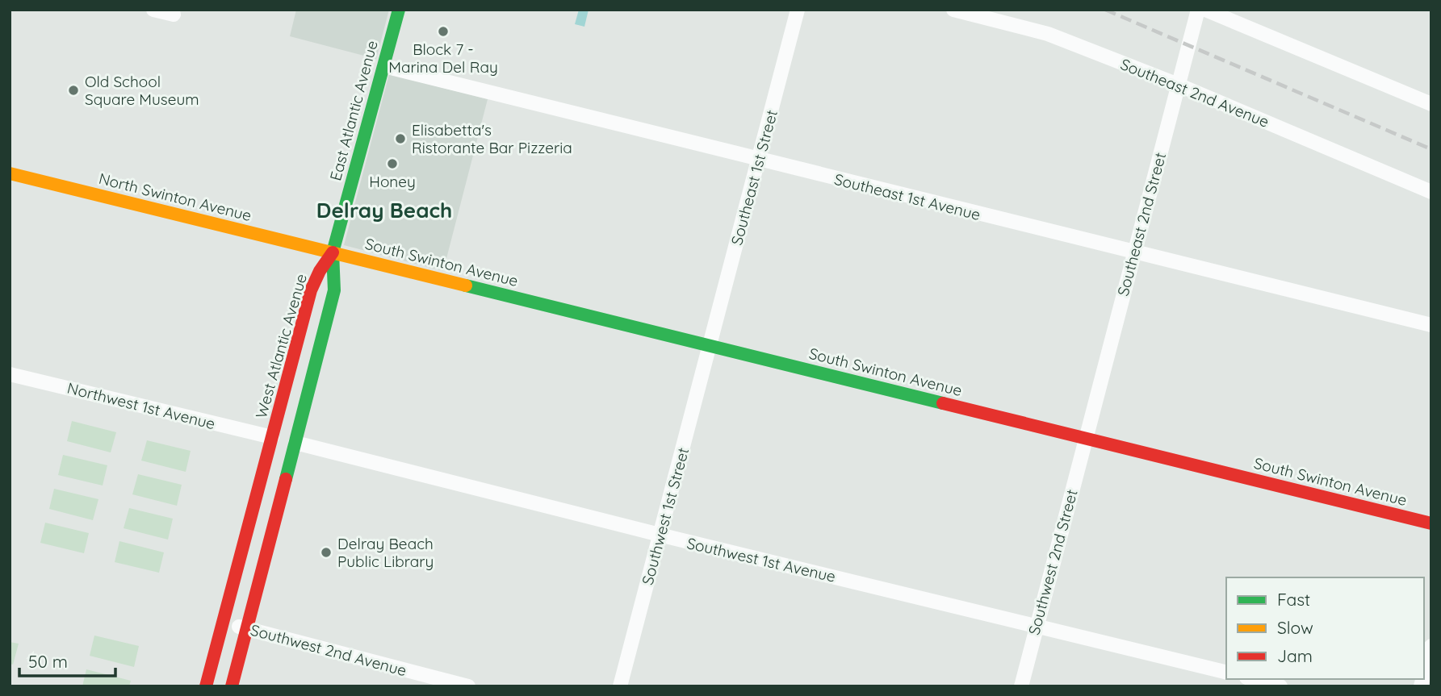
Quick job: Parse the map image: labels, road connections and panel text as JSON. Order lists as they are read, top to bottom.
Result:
{
  "streets": {
    "street": [
      "Southeast 2nd Avenue",
      "East Atlantic Avenue",
      "Southeast 1st Street",
      "North Swinton Avenue",
      "Southeast 1st Avenue",
      "Southeast 2nd Street",
      "South Swinton Avenue",
      "West Atlantic Avenue",
      "Northwest 1st Avenue",
      "Southwest 1st Street",
      "Southwest 1st Avenue",
      "Southwest 2nd Street",
      "Southwest 2nd Avenue"
    ]
  },
  "crossings": [
    ["Southeast 2nd Avenue", "Southeast 2nd Street"],
    ["East Atlantic Avenue", "North Swinton Avenue"],
    ["East Atlantic Avenue", "Southeast 1st Avenue"],
    ["East Atlantic Avenue", "South Swinton Avenue"],
    ["East Atlantic Avenue", "West Atlantic Avenue"],
    ["Southeast 1st Street", "Southeast 1st Avenue"],
    ["Southeast 1st Street", "South Swinton Avenue"],
    ["Southeast 1st Street", "Southwest 1st Street"],
    ["North Swinton Avenue", "South Swinton Avenue"],
    ["North Swinton Avenue", "West Atlantic Avenue"],
    ["Southeast 1st Avenue", "Southeast 2nd Street"],
    ["Southeast 2nd Street", "South Swinton Avenue"],
    ["Southeast 2nd Street", "Southwest 2nd Street"],
    ["South Swinton Avenue", "West Atlantic Avenue"],
    ["South Swinton Avenue", "Southwest 1st Street"],
    ["South Swinton Avenue", "Southwest 2nd Street"],
    ["West Atlantic Avenue", "Northwest 1st Avenue"],
    ["West Atlantic Avenue", "Southwest 1st Avenue"],
    ["West Atlantic Avenue", "Southwest 2nd Avenue"],
    ["Southwest 1st Street", "Southwest 1st Avenue"],
    ["Southwest 1st Avenue", "Southwest 2nd Street"]
  ],
  "districts": ["Delray Beach"],
  "places": [
    "Block 7 - Marina Del Ray",
    "Old School Square Museum",
    "Elisabetta's Ristorante Bar Pizzeria",
    "Honey",
    "Delray Beach Public Library"
  ],
  "legend": ["Fast", "Slow", "Jam"],
  "scale_bar": "50 m"
}
